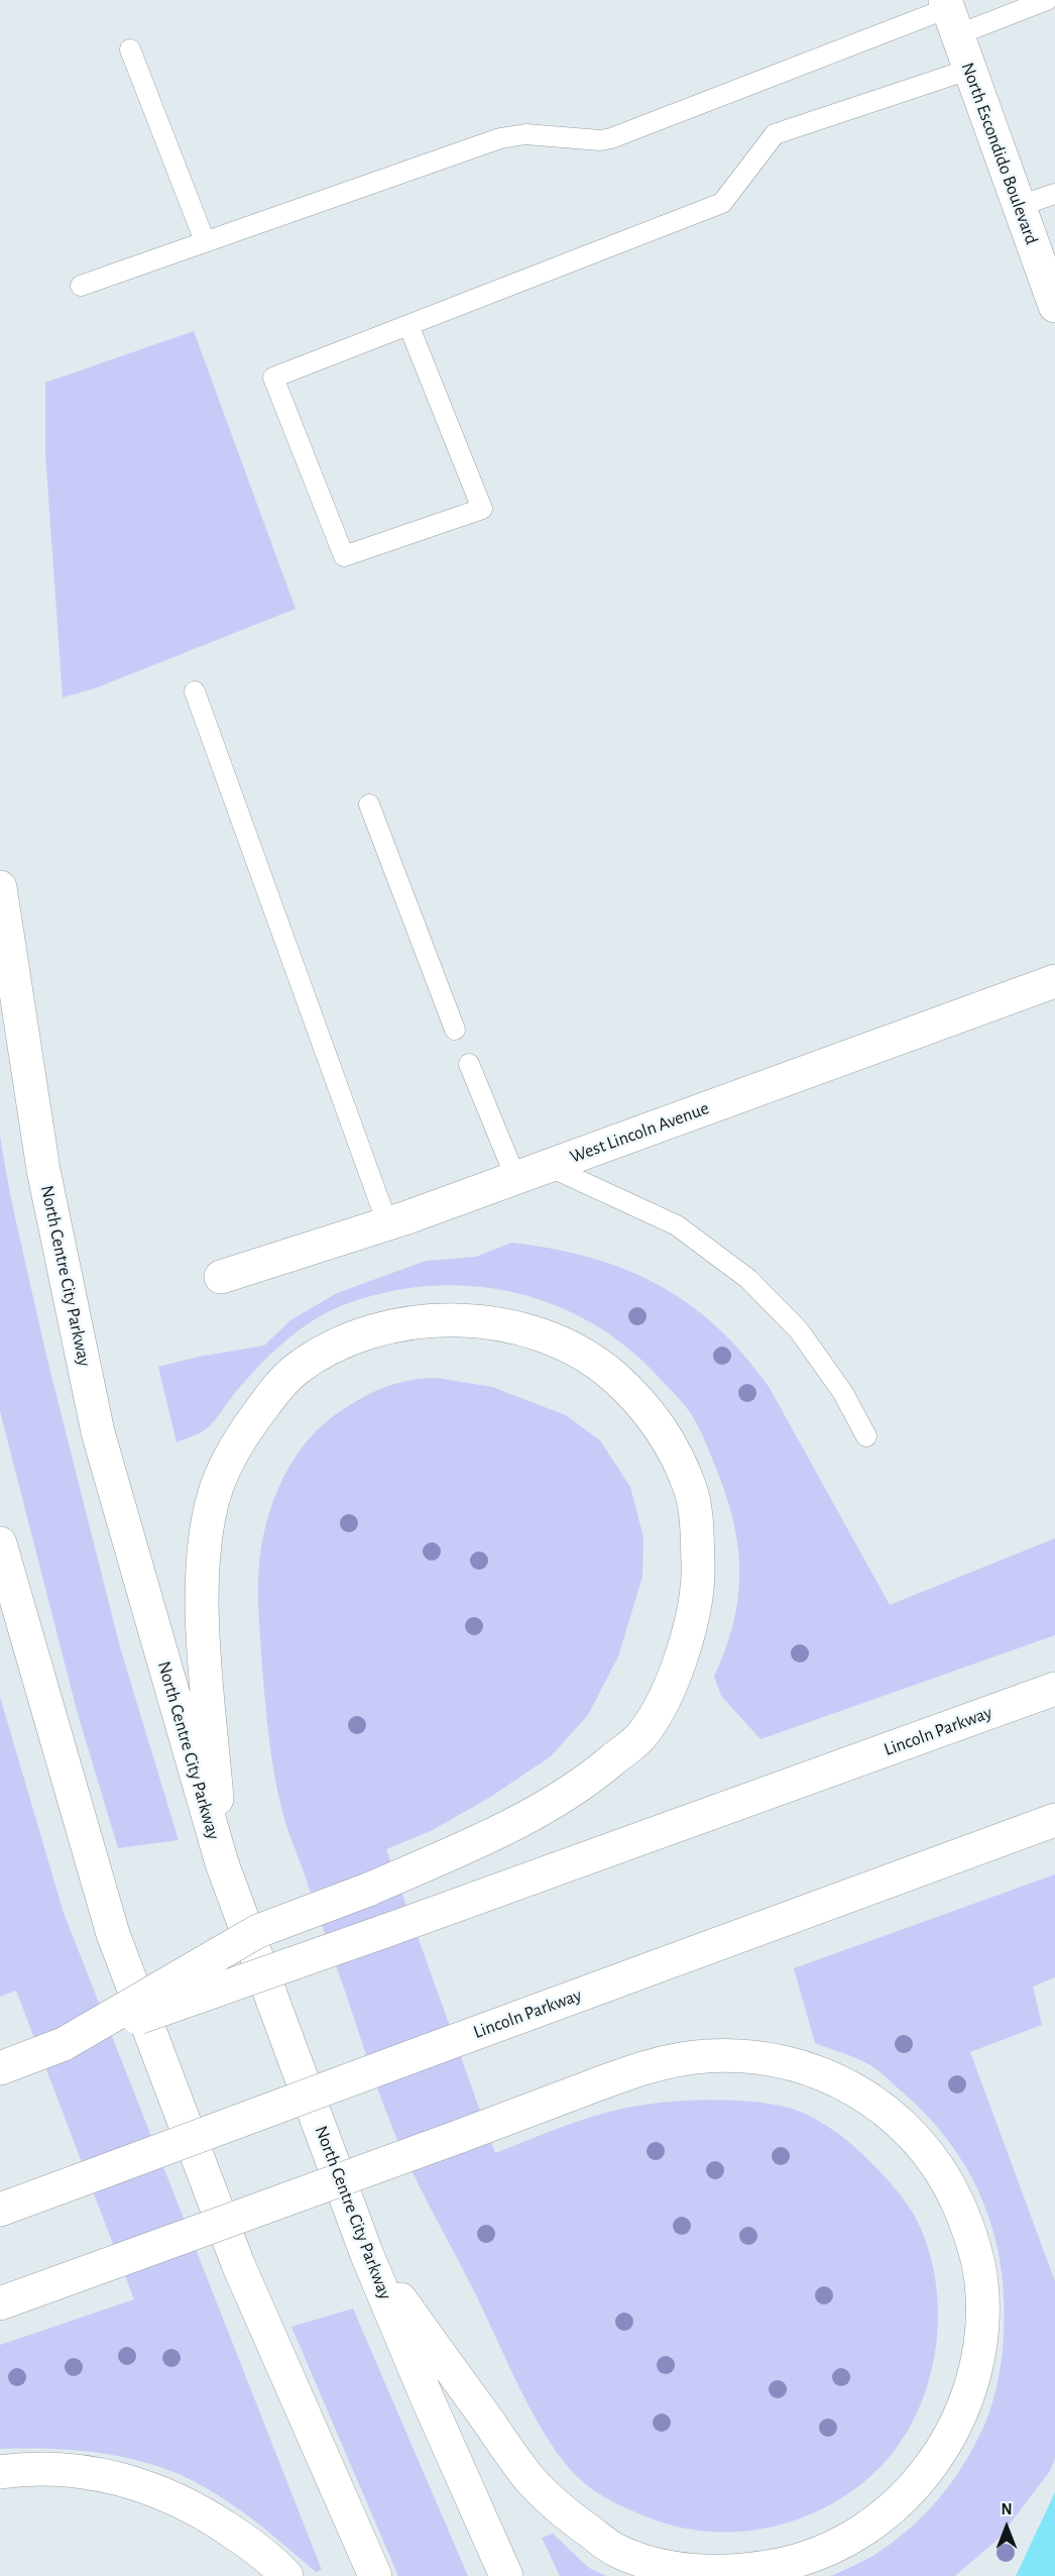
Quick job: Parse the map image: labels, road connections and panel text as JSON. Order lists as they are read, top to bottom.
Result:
{
  "streets": {
    "main road": [
      "North Escondido Boulevard",
      "West Lincoln Avenue",
      "North Centre City Parkway",
      "Lincoln Parkway"
    ]
  },
  "north": "top"
}
